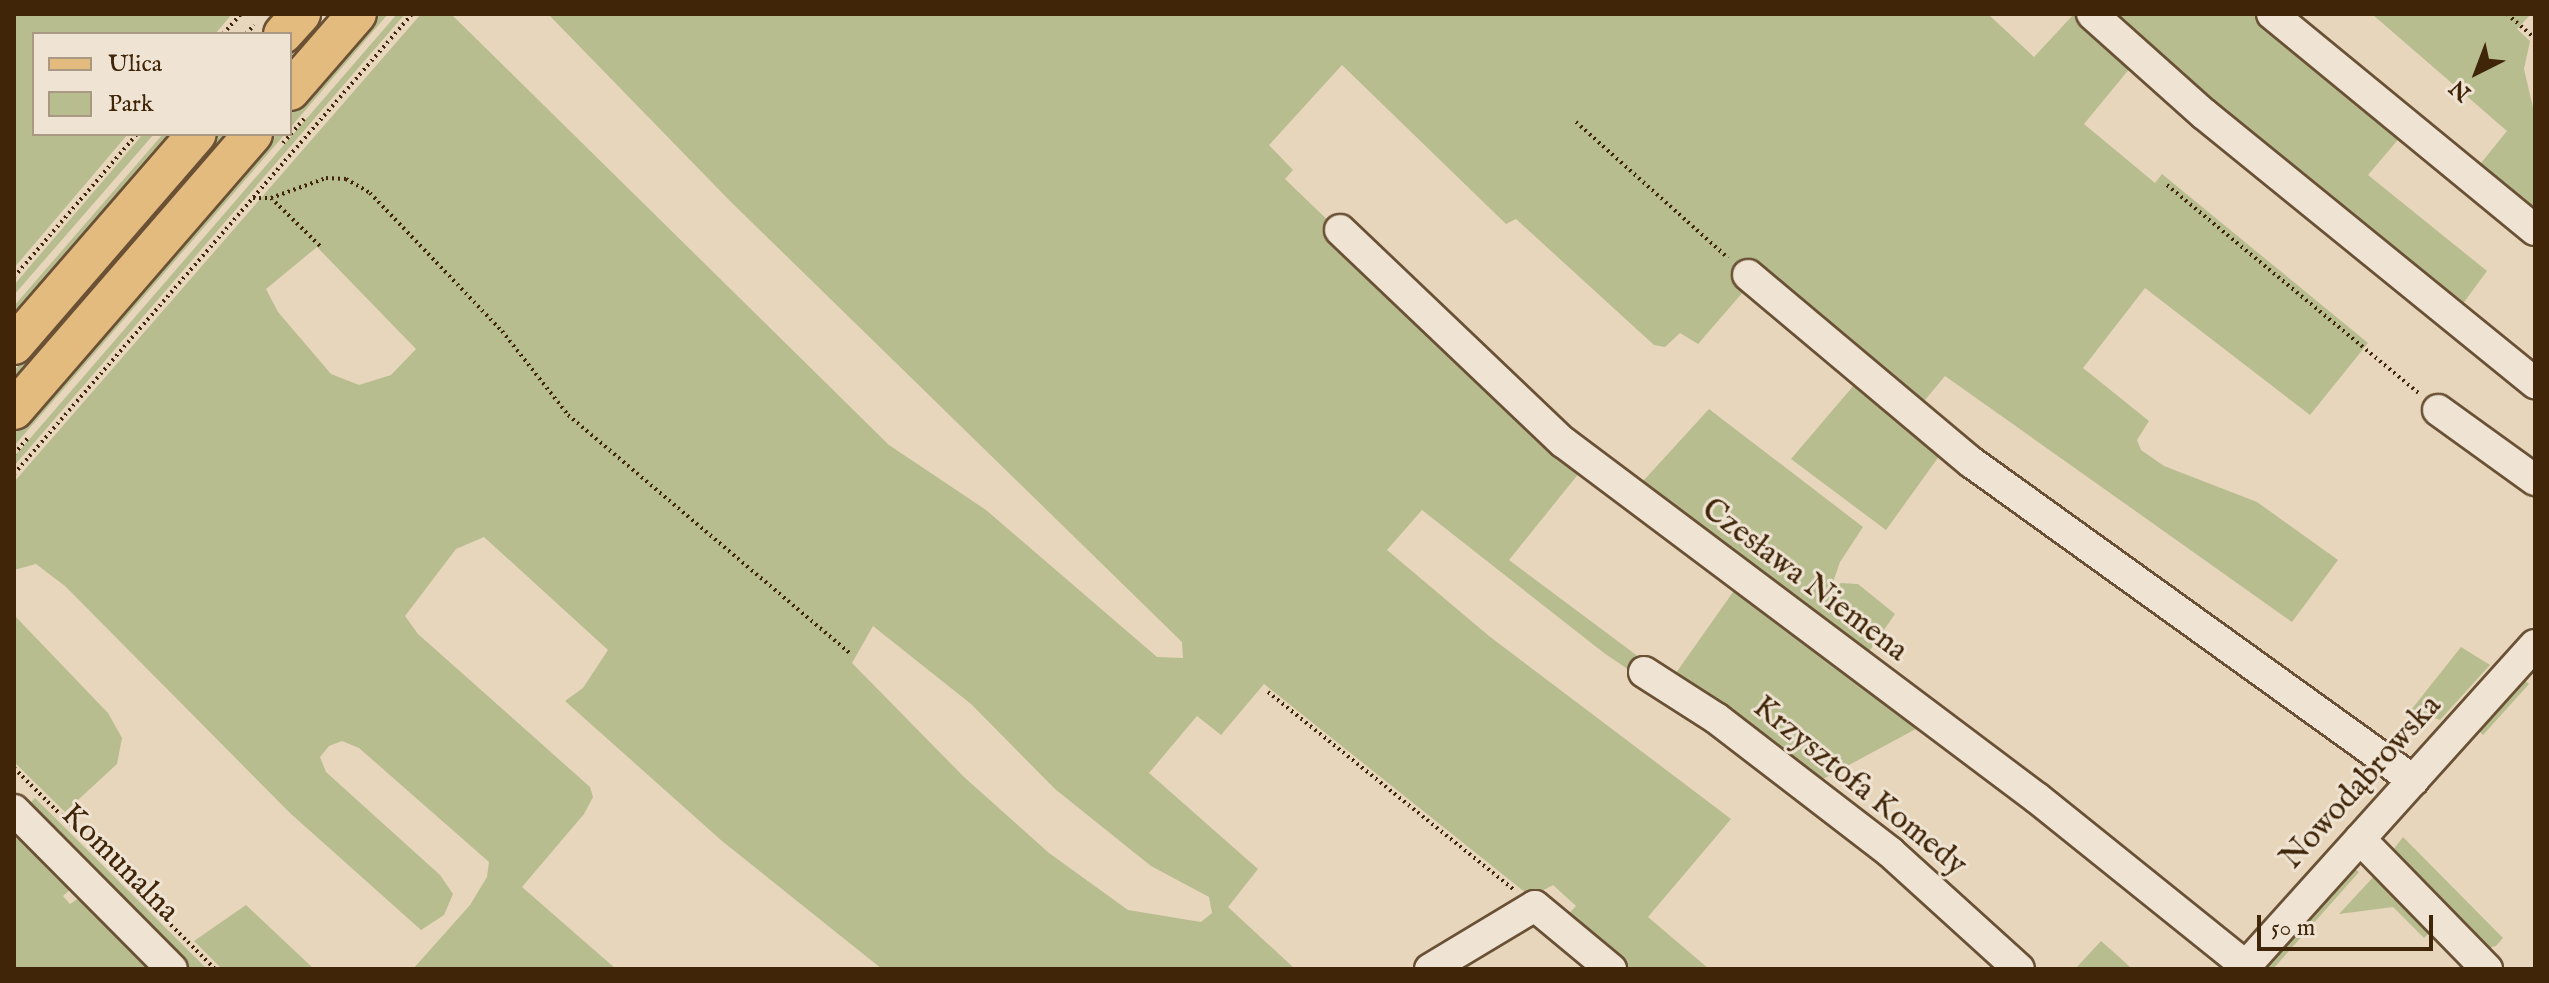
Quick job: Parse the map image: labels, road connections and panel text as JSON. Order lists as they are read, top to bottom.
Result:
{
  "streets": {
    "street": [
      "Czesława Niemena",
      "Nowodąbrowska",
      "Krzysztofa Komedy",
      "Komunalna"
    ]
  },
  "crossings": [
    ["Czesława Niemena", "Nowodąbrowska"]
  ],
  "legend": ["Ulica", "Park"],
  "scale_bar": "50 m",
  "north": "bottom left"
}
